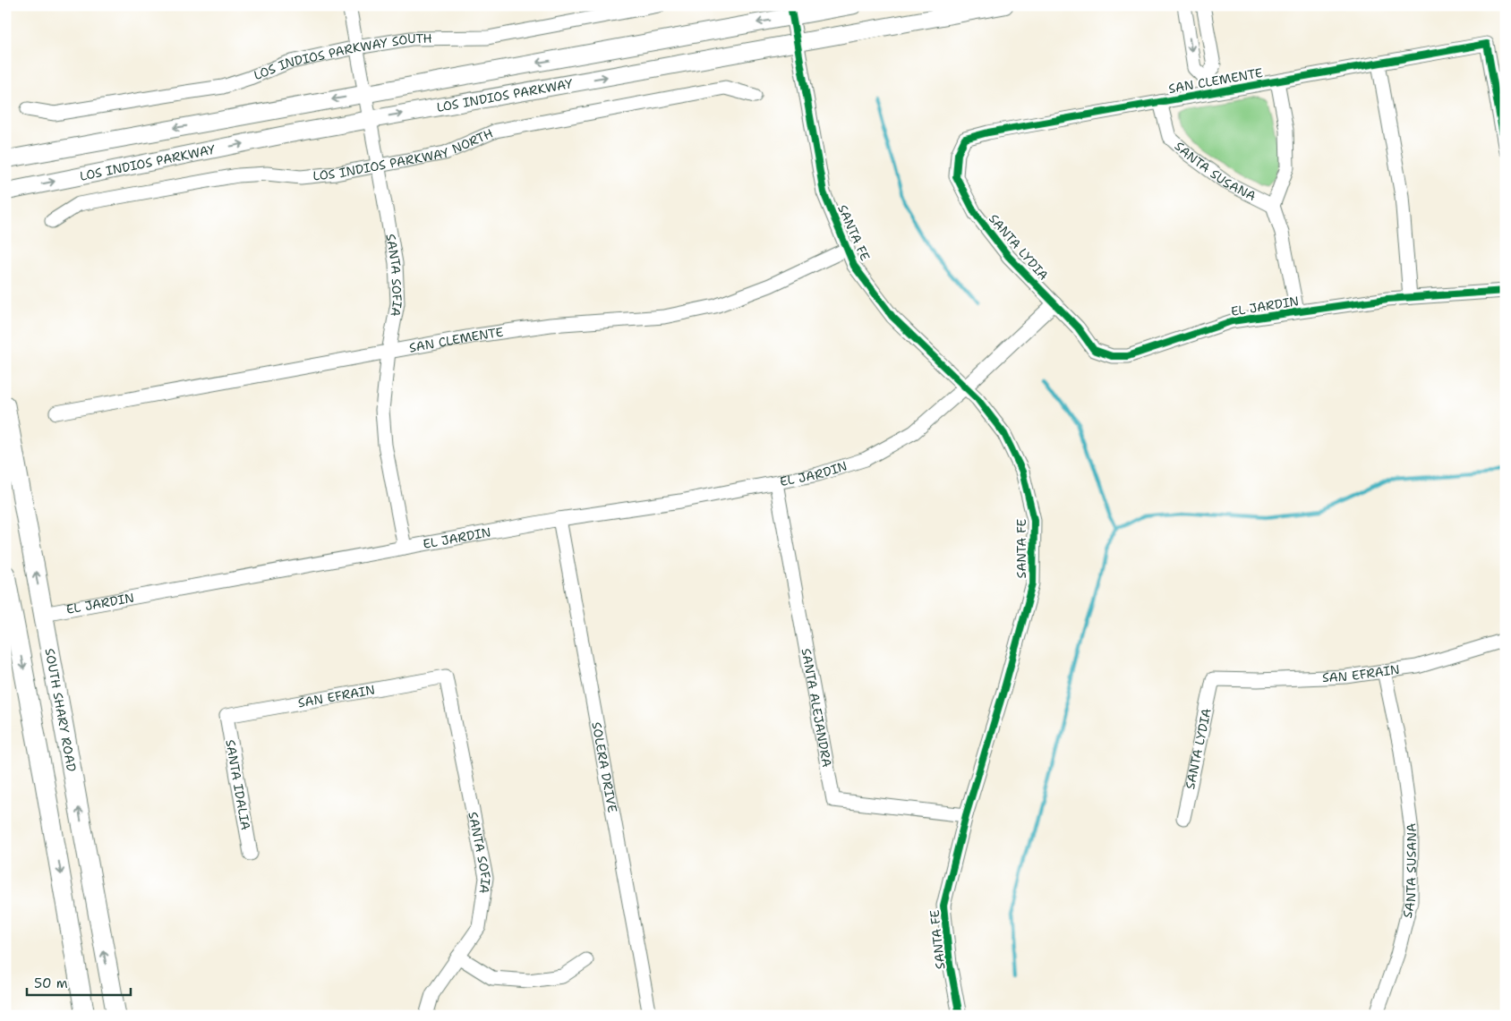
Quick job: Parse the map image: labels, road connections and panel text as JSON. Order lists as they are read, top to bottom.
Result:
{
  "streets": {
    "main road": ["SOUTH SHARY ROAD"],
    "street": [
      "LOS INDIOS PARKWAY SOUTH",
      "SAN CLEMENTE",
      "LOS INDIOS PARKWAY",
      "LOS INDIOS PARKWAY NORTH",
      "SANTA SUSANA",
      "SANTA FE",
      "SANTA LYDIA",
      "SANTA SOFIA",
      "EL JARDIN",
      "SAN EFRAIN",
      "SANTA ALEJANDRA",
      "SOLERA DRIVE",
      "SANTA IDALIA"
    ]
  },
  "crossings": [
    ["LOS INDIOS PARKWAY SOUTH", "SANTA SOFIA"],
    ["SAN CLEMENTE", "SANTA SUSANA"],
    ["SAN CLEMENTE", "SANTA FE"],
    ["SAN CLEMENTE", "SANTA LYDIA"],
    ["SAN CLEMENTE", "SANTA SOFIA"],
    ["LOS INDIOS PARKWAY", "SANTA FE"],
    ["LOS INDIOS PARKWAY", "SANTA SOFIA"],
    ["LOS INDIOS PARKWAY NORTH", "SANTA SOFIA"],
    ["SANTA SUSANA", "SAN EFRAIN"],
    ["SANTA FE", "EL JARDIN"],
    ["SANTA FE", "SANTA ALEJANDRA"],
    ["SANTA LYDIA", "EL JARDIN"],
    ["SANTA LYDIA", "SAN EFRAIN"],
    ["SANTA SOFIA", "EL JARDIN"],
    ["SANTA SOFIA", "SAN EFRAIN"],
    ["EL JARDIN", "SANTA ALEJANDRA"],
    ["EL JARDIN", "SOUTH SHARY ROAD"],
    ["EL JARDIN", "SOLERA DRIVE"],
    ["SAN EFRAIN", "SANTA IDALIA"]
  ],
  "scale_bar": "50 m"
}
